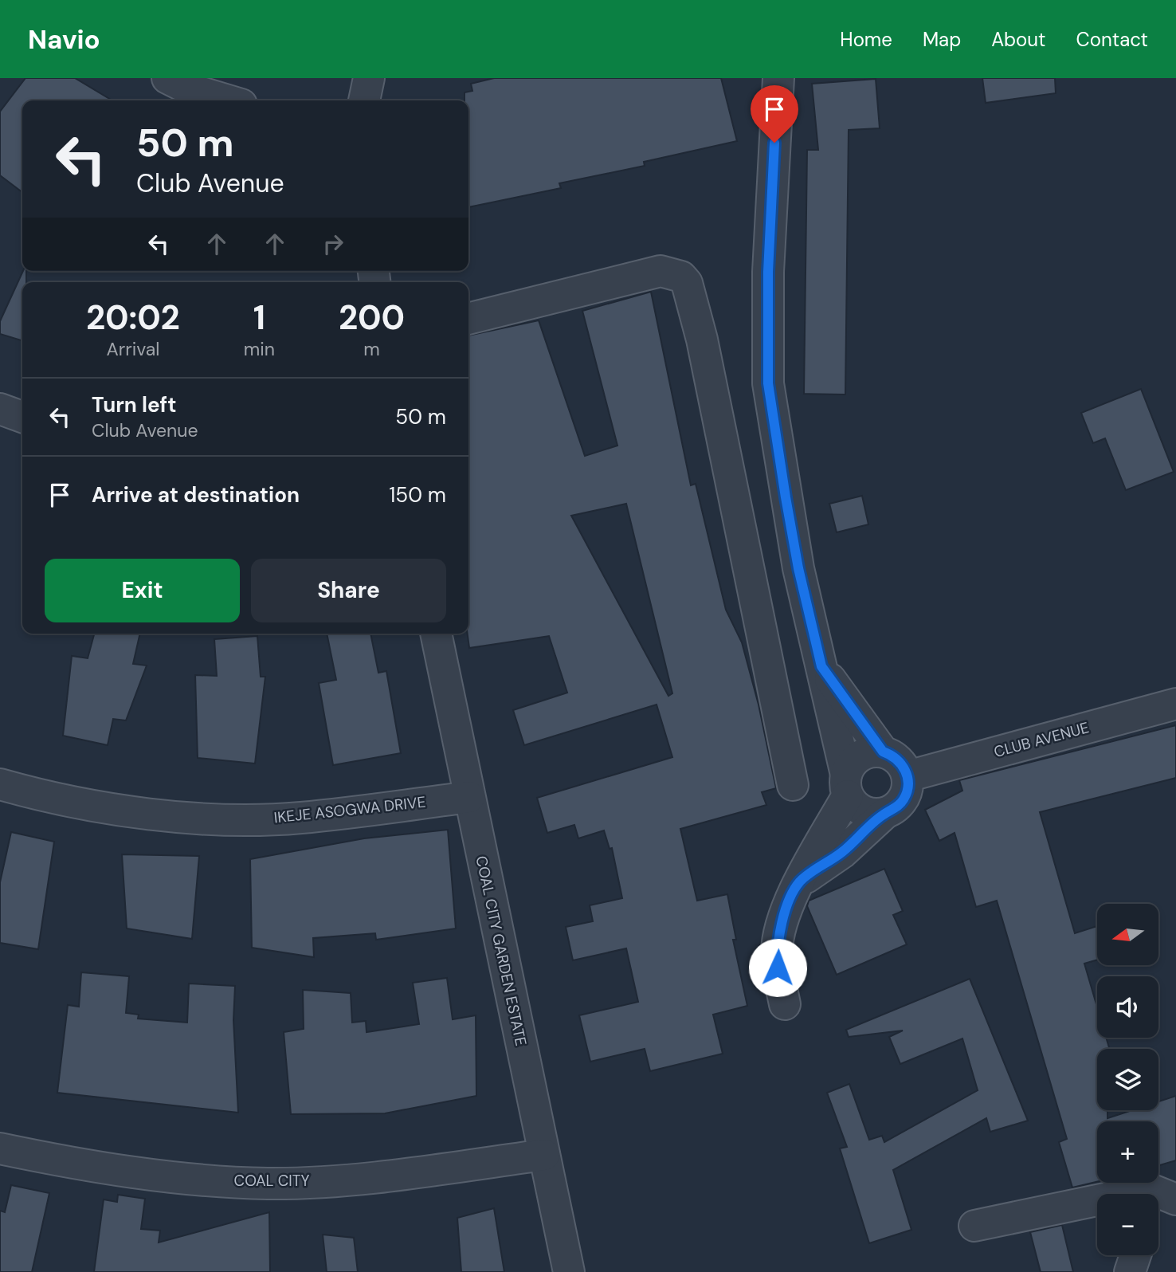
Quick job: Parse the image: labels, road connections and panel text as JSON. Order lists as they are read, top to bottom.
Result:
{
  "streets": {
    "street": [
      "CLUB AVENUE",
      "IKEJE ASOGWA DRIVE",
      "COAL CITY GARDEN ESTATE",
      "COAL CITY"
    ]
  },
  "crossings": [
    ["IKEJE ASOGWA DRIVE", "COAL CITY GARDEN ESTATE"],
    ["COAL CITY GARDEN ESTATE", "COAL CITY"]
  ],
  "north": "left",
  "page": {
    "header": "Navio",
    "nav": [
      "Home",
      "Map",
      "About",
      "Contact"
    ],
    "turn": ["50 m", "Club Avenue"],
    "eta": [
      "20:02",
      "Arrival",
      "1",
      "min",
      "200",
      "m"
    ],
    "list": [
      {
        "name": "Turn left",
        "note": "Club Avenue",
        "value": "50 m"
      },
      {
        "name": "Arrive at destination",
        "value": "150 m"
      }
    ],
    "buttons": ["Exit", "Share"],
    "map_buttons": ["+", "−"]
  }
}
